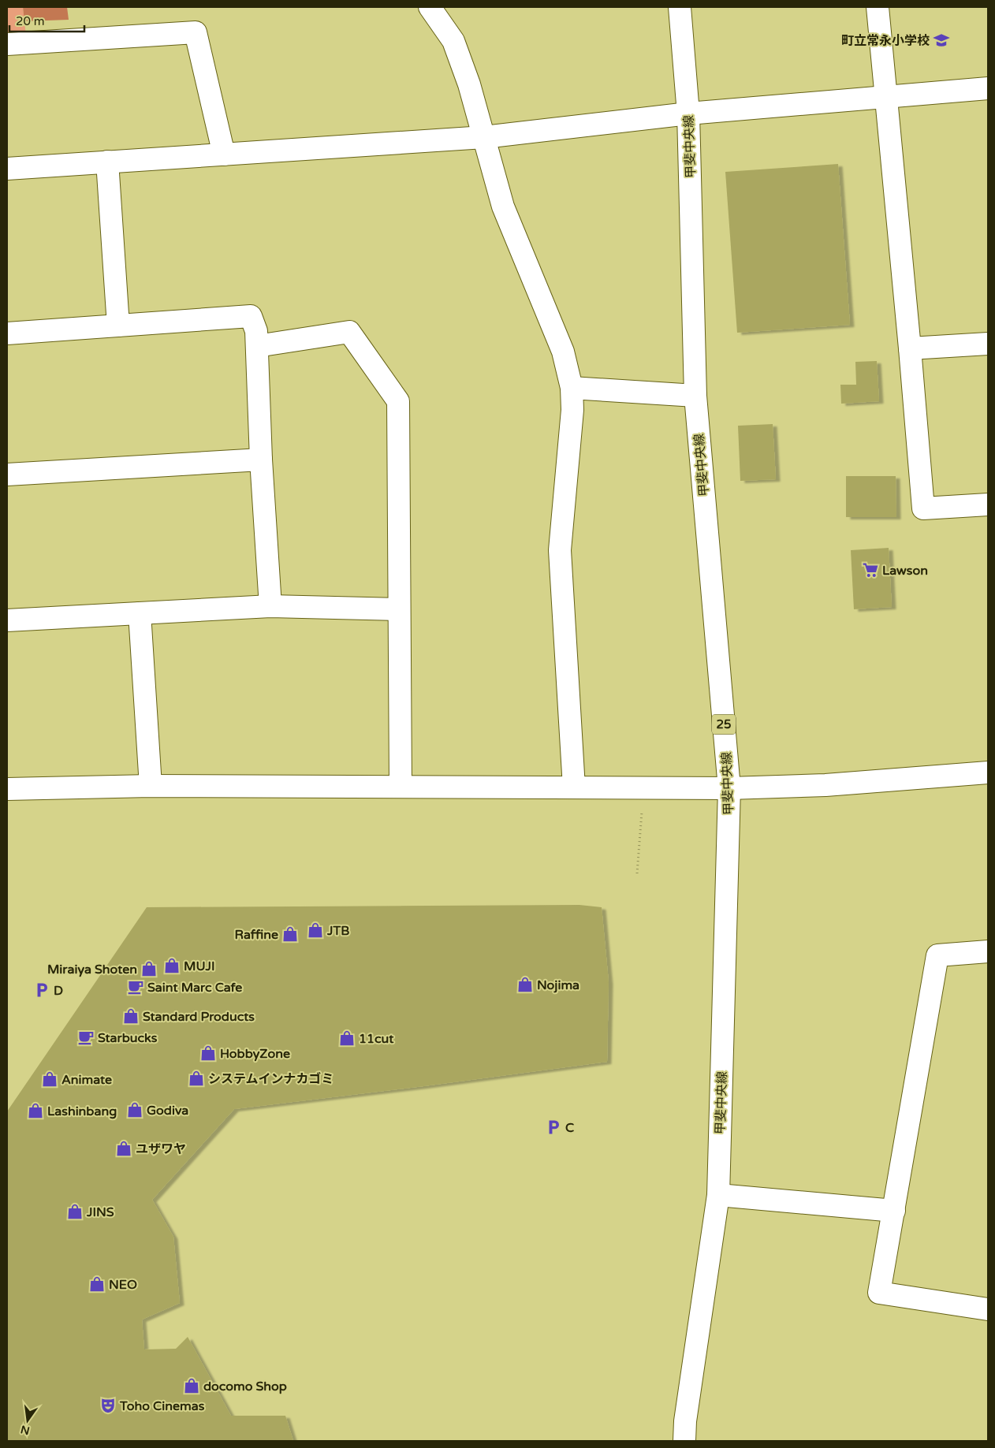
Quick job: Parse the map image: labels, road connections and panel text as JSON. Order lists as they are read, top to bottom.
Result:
{
  "streets": {
    "street": ["甲斐中央線", "25"]
  },
  "places": {
    "school or university": ["町立常永小学校"],
    "supermarket": ["Lawson"],
    "shop": [
      "JTB",
      "Raffine",
      "MUJI",
      "Miraiya Shoten",
      "Nojima",
      "Standard Products",
      "11cut",
      "HobbyZone",
      "システムインナカゴミ",
      "Animate",
      "Godiva",
      "Lashinbang",
      "ユザワヤ",
      "JINS",
      "NEO",
      "docomo Shop"
    ],
    "cafe": ["Saint Marc Cafe", "Starbucks"],
    "parking": ["D", "C"],
    "theatre": ["Toho Cinemas"]
  },
  "scale_bar": "20 m",
  "north": "bottom"
}
